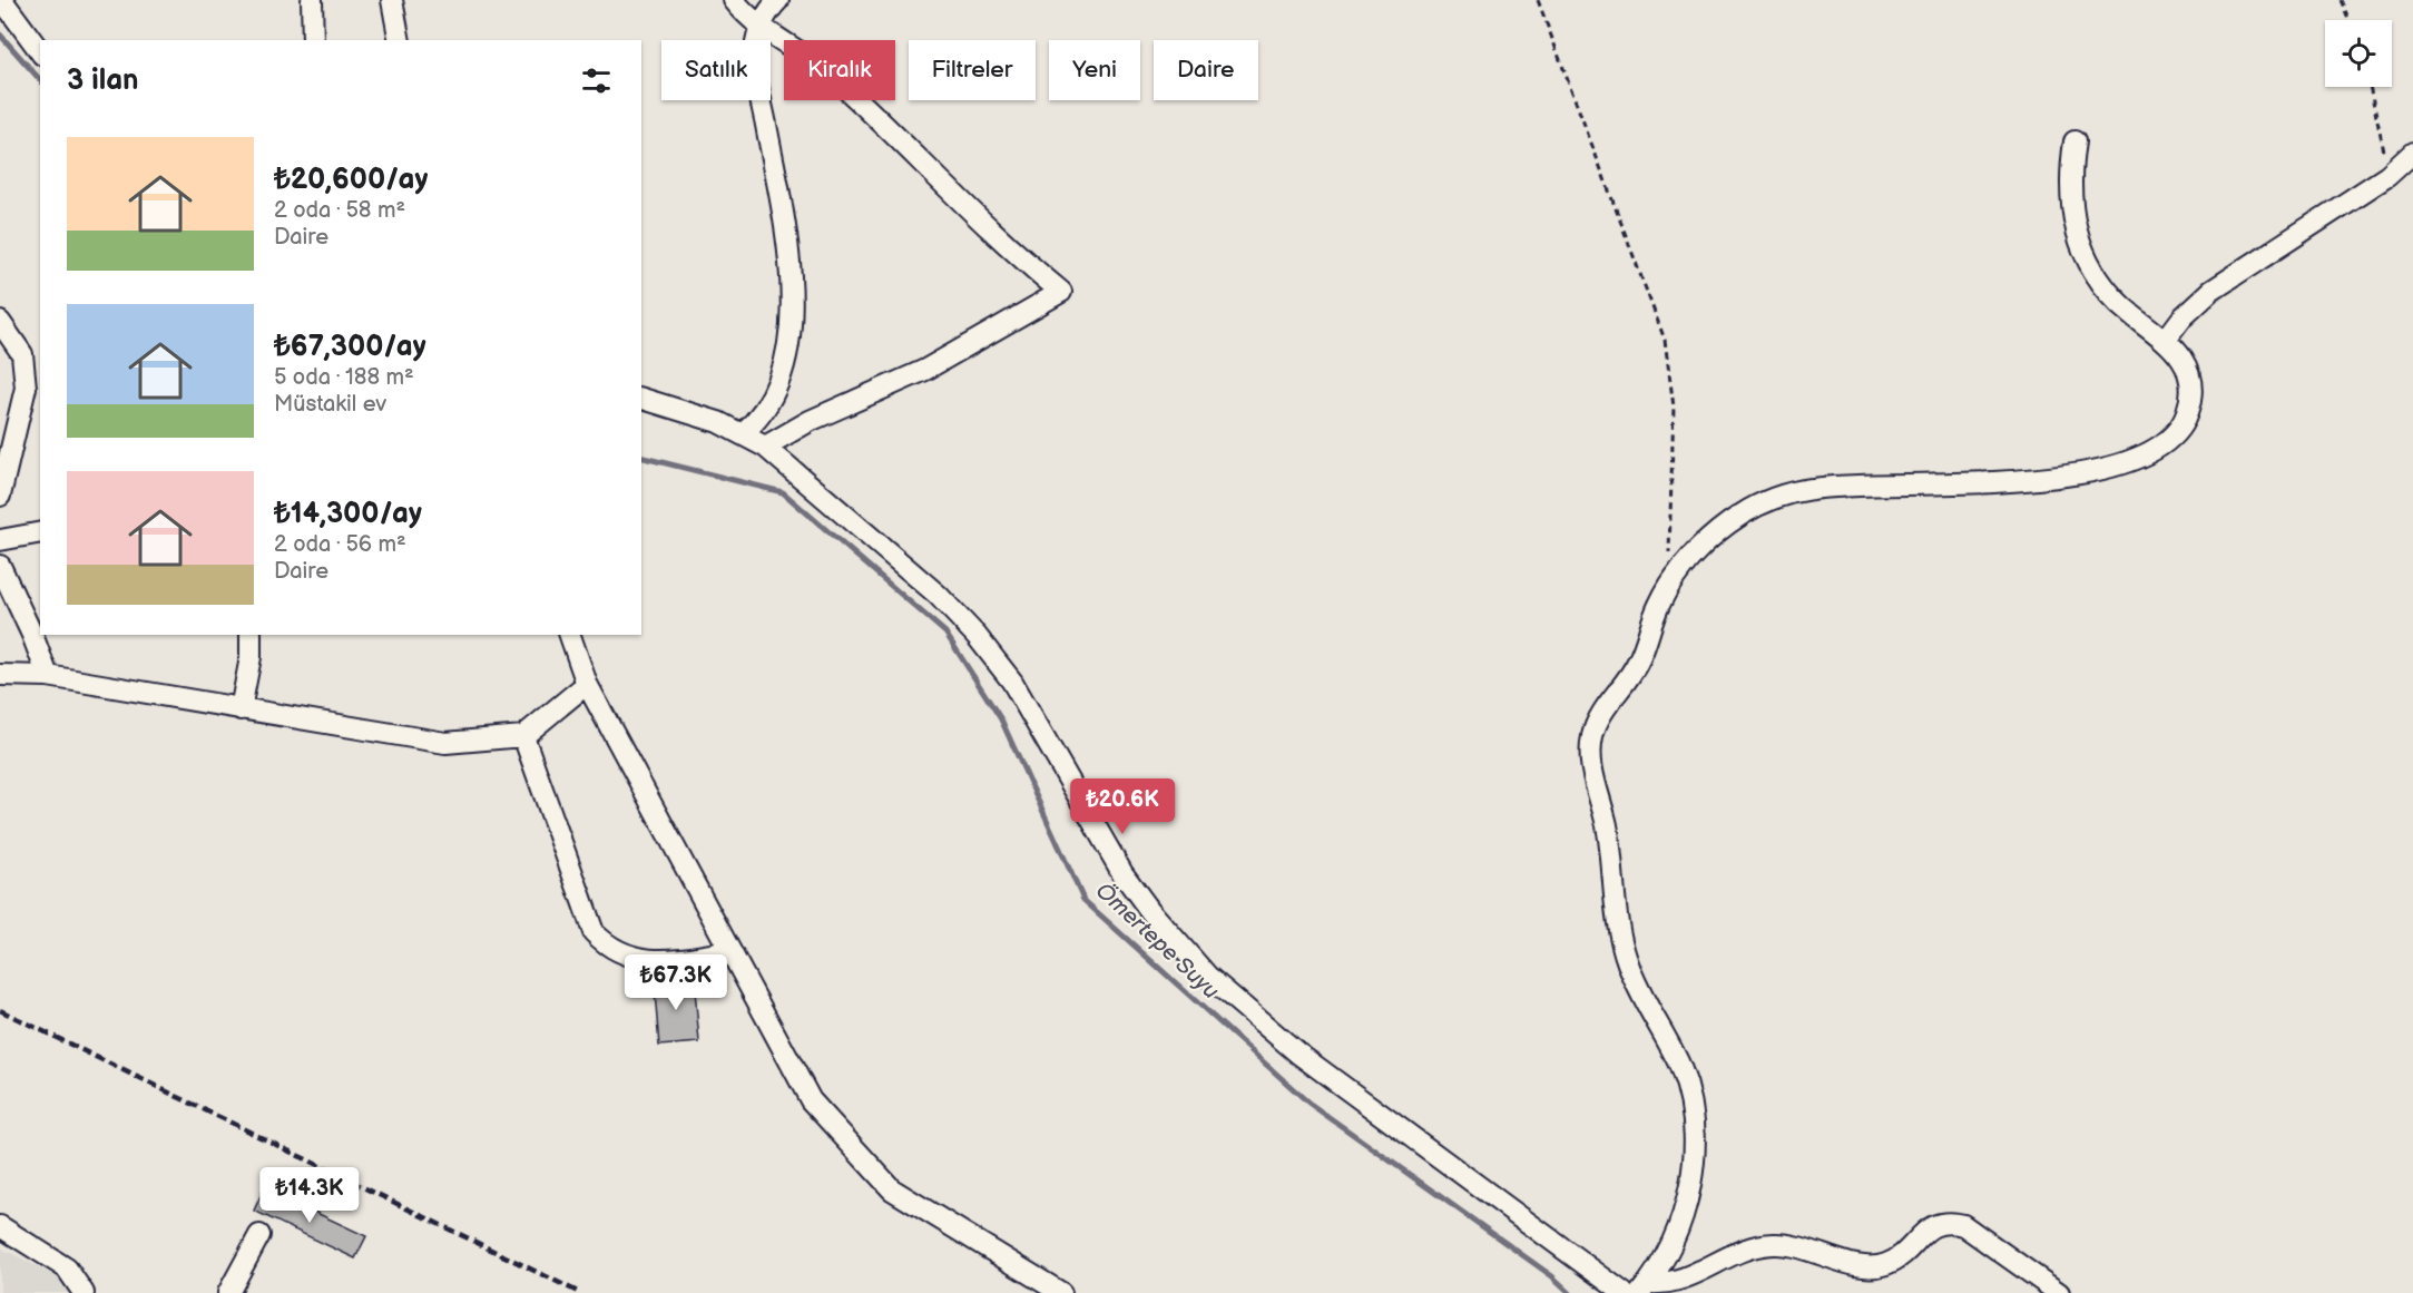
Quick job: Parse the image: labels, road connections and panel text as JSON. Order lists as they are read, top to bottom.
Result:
{
  "water": ["Ömertepe Suyu"],
  "page": {
    "chip": [
      "Satılık",
      "Kiralık",
      "Filtreler",
      "Yeni",
      "Daire"
    ],
    "heading": "3 ilan",
    "list": [
      {
        "name": "₺20,600/ay",
        "note": "2 oda · 58 m² · Daire"
      },
      {
        "name": "₺67,300/ay",
        "note": "5 oda · 188 m² · Müstakil ev"
      },
      {
        "name": "₺14,300/ay",
        "note": "2 oda · 56 m² · Daire"
      }
    ],
    "price": ["₺20.6K", "₺67.3K", "₺14.3K"]
  }
}
